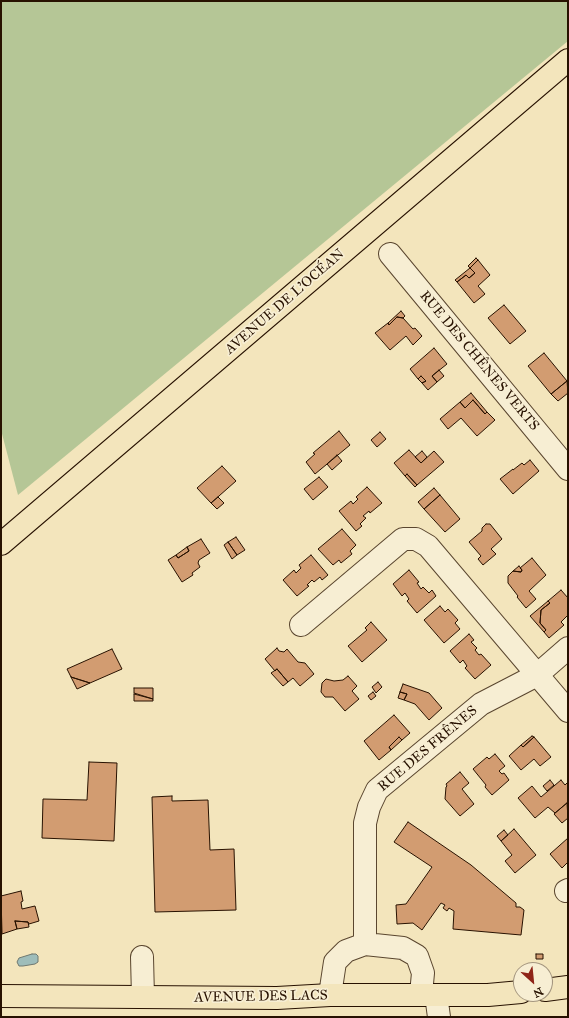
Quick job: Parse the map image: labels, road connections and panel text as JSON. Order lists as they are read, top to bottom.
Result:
{
  "streets": {
    "main road": ["AVENUE DE L'OCÉAN", "AVENUE DES LACS"],
    "street": ["RUE DES CHÊNES VERTS", "RUE DES FRÊNES"]
  },
  "north": "bottom right"
}
